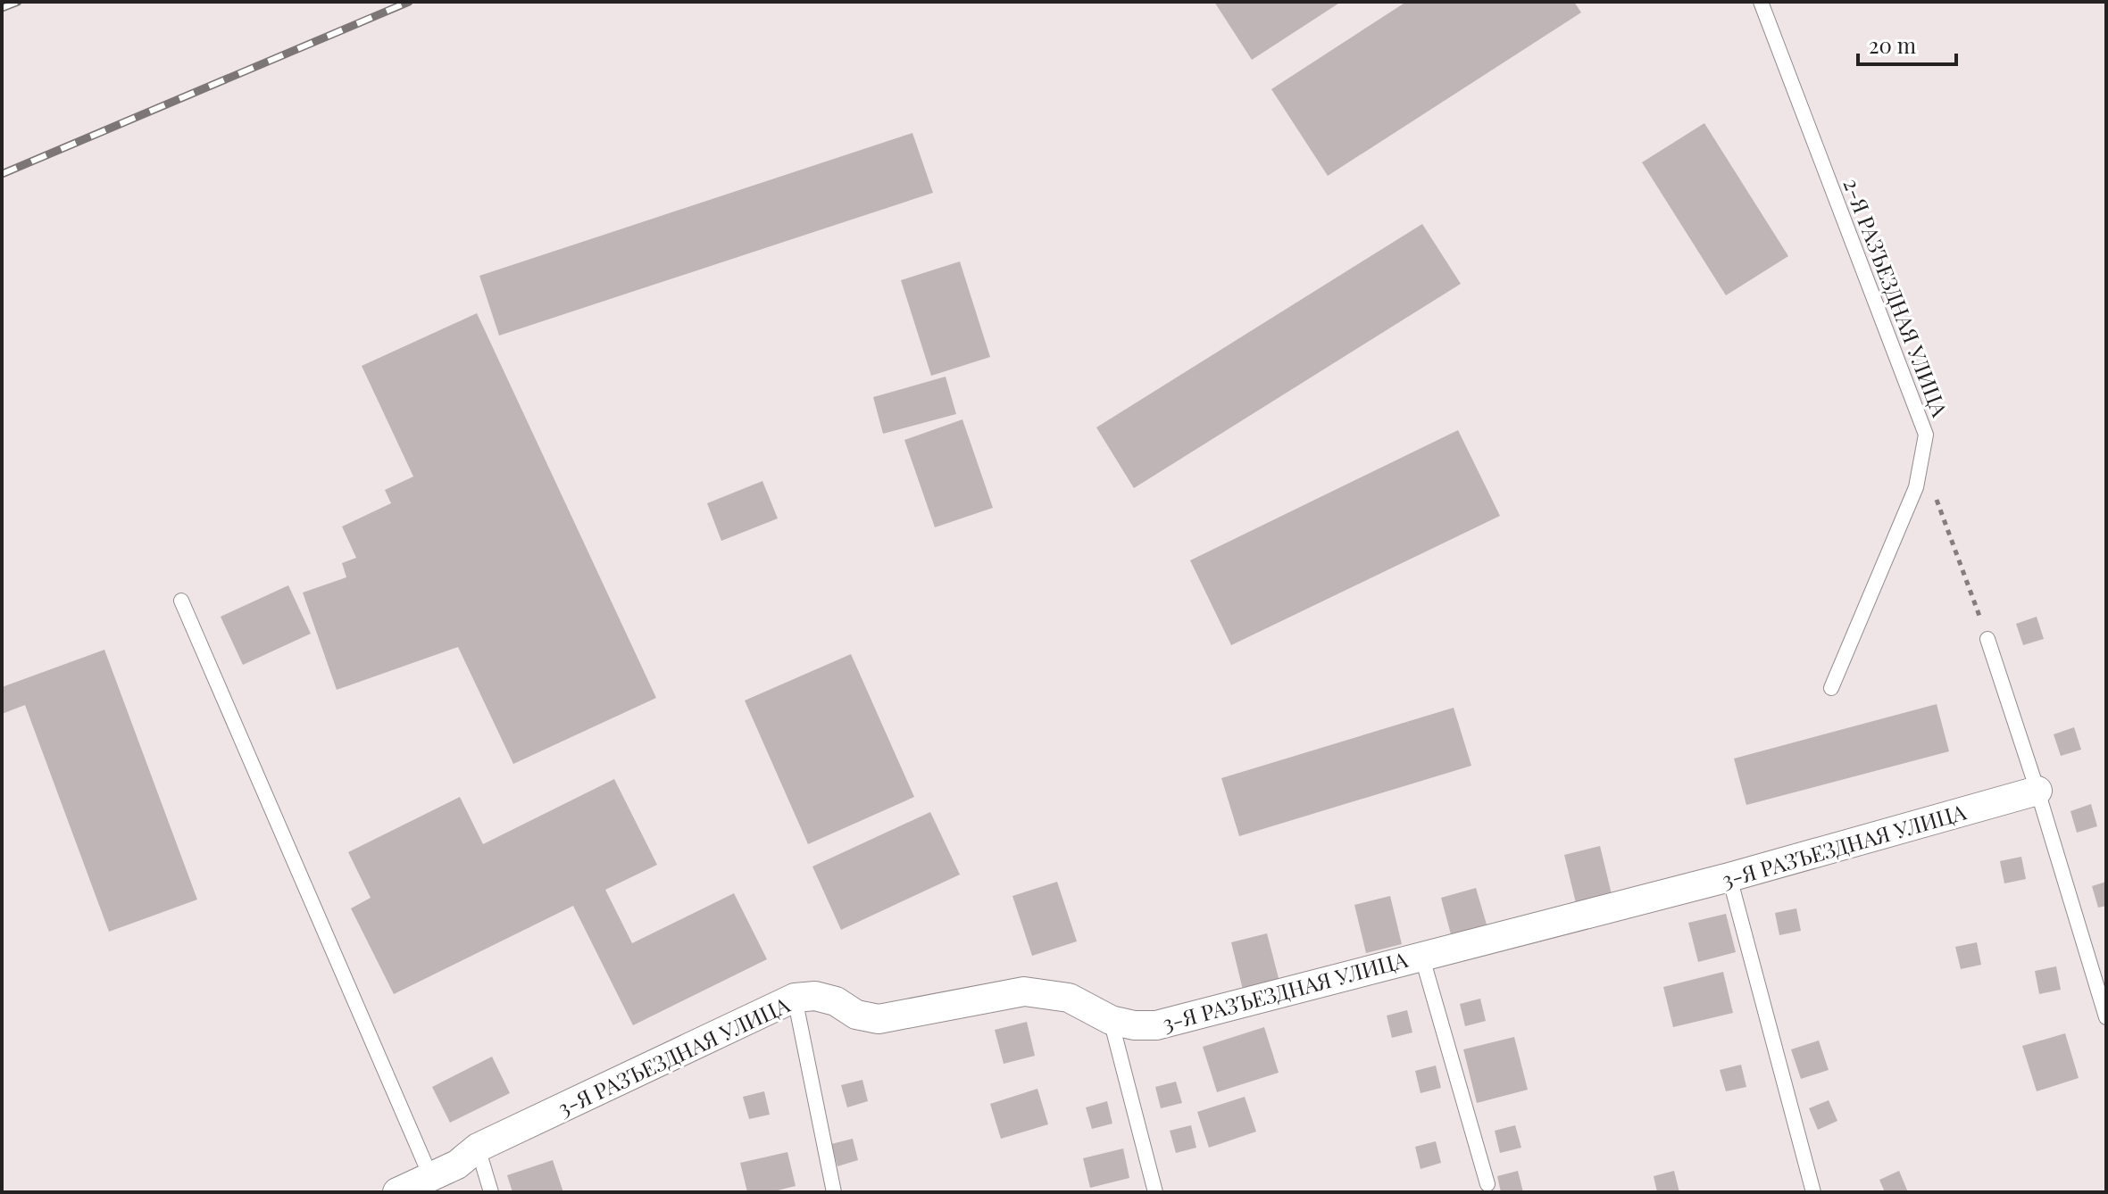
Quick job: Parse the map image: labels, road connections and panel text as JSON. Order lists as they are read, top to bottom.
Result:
{
  "streets": {
    "street": ["3-Я РАЗЪЕЗДНАЯ УЛИЦА"],
    "lane": ["2-Я РАЗЪЕЗДНАЯ УЛИЦА"]
  },
  "scale_bar": "20 m"
}
